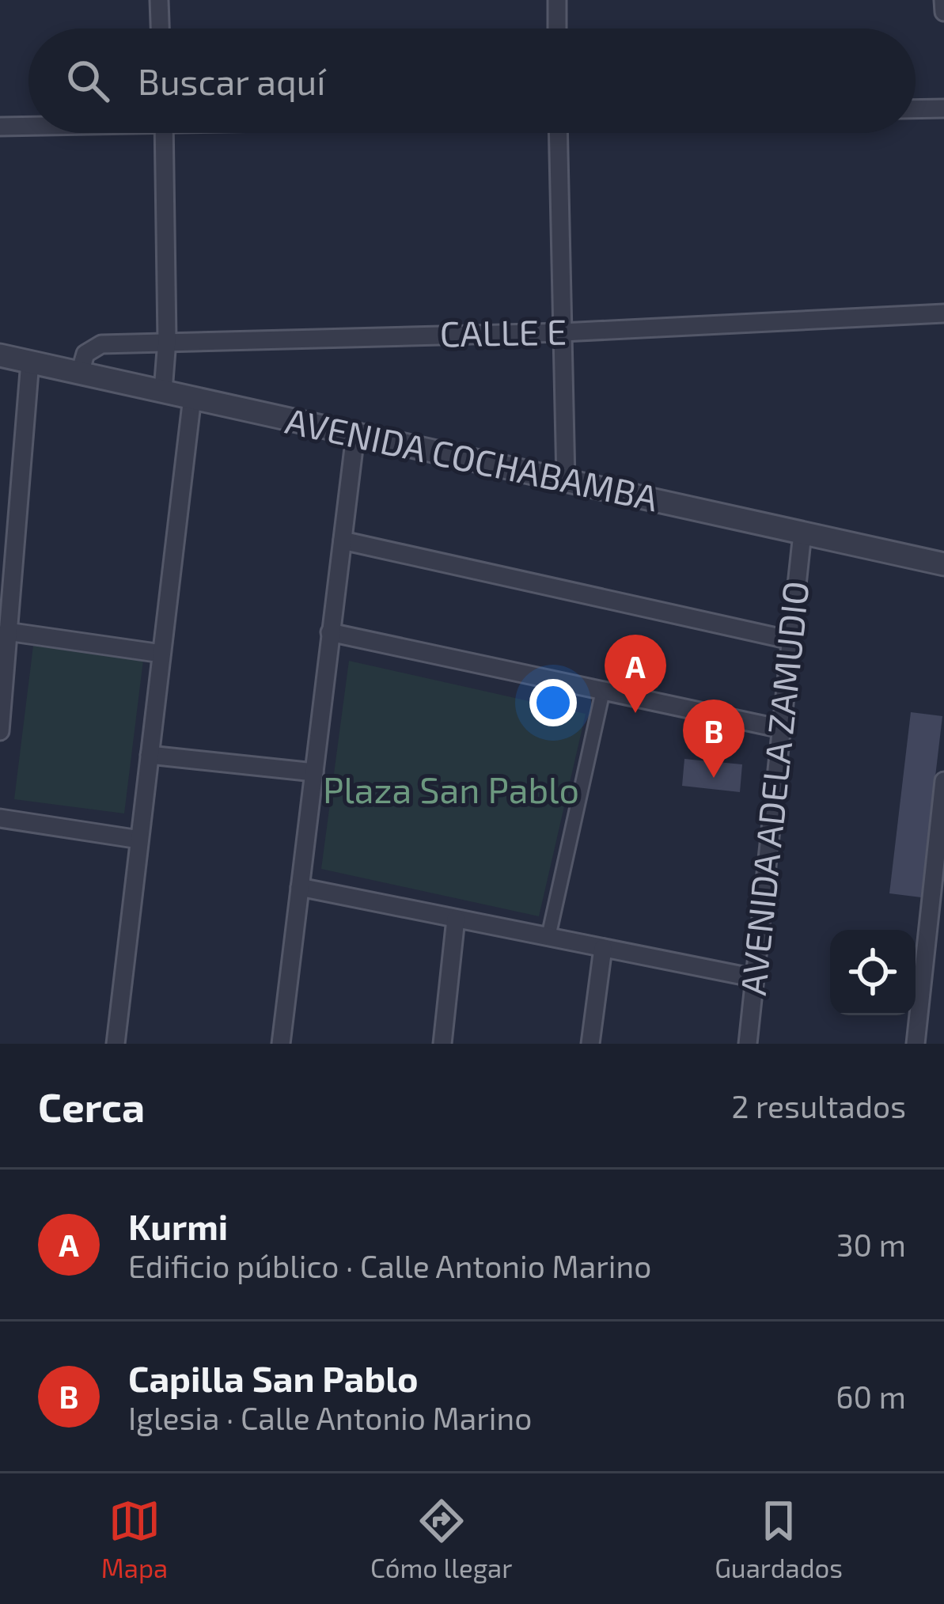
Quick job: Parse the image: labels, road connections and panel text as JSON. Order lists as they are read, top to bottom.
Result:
{
  "streets": {
    "street": ["CALLE E", "AVENIDA COCHABAMBA", "AVENIDA ADELA ZAMUDIO"]
  },
  "crossings": [
    ["CALLE E", "AVENIDA COCHABAMBA"],
    ["AVENIDA COCHABAMBA", "AVENIDA ADELA ZAMUDIO"]
  ],
  "parks": ["Plaza San Pablo"],
  "page": {
    "search": "Buscar aquí",
    "pins": ["A", "B"],
    "heading": ["Cerca", "2 resultados"],
    "list": [
      {
        "mark": "A",
        "name": "Kurmi",
        "note": "Edificio público · Calle Antonio Marino",
        "value": "30 m"
      },
      {
        "mark": "B",
        "name": "Capilla San Pablo",
        "note": "Iglesia · Calle Antonio Marino",
        "value": "60 m"
      }
    ],
    "nav": ["Mapa", "Cómo llegar", "Guardados"]
  }
}
